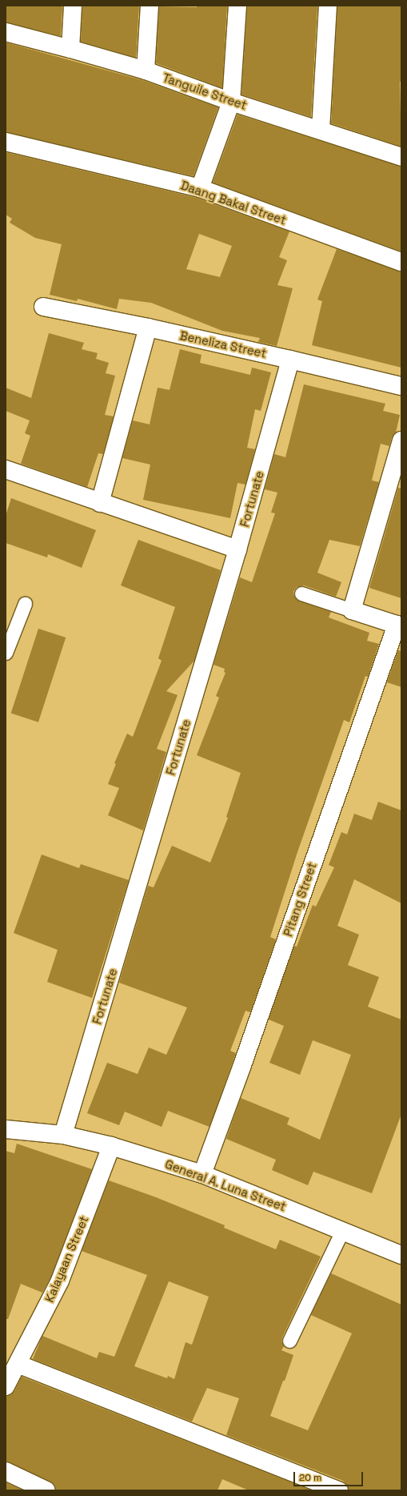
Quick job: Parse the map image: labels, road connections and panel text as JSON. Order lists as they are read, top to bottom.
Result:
{
  "streets": {
    "street": [
      "Tanguile Street",
      "Daang Bakal Street",
      "Beneliza Street",
      "Fortunate",
      "Pitang Street",
      "General A. Luna Street",
      "Kalayaan Street"
    ]
  },
  "crossings": [
    ["Beneliza Street", "Fortunate"],
    ["Fortunate", "General A. Luna Street"],
    ["Pitang Street", "General A. Luna Street"],
    ["General A. Luna Street", "Kalayaan Street"]
  ],
  "scale_bar": "20 m"
}
